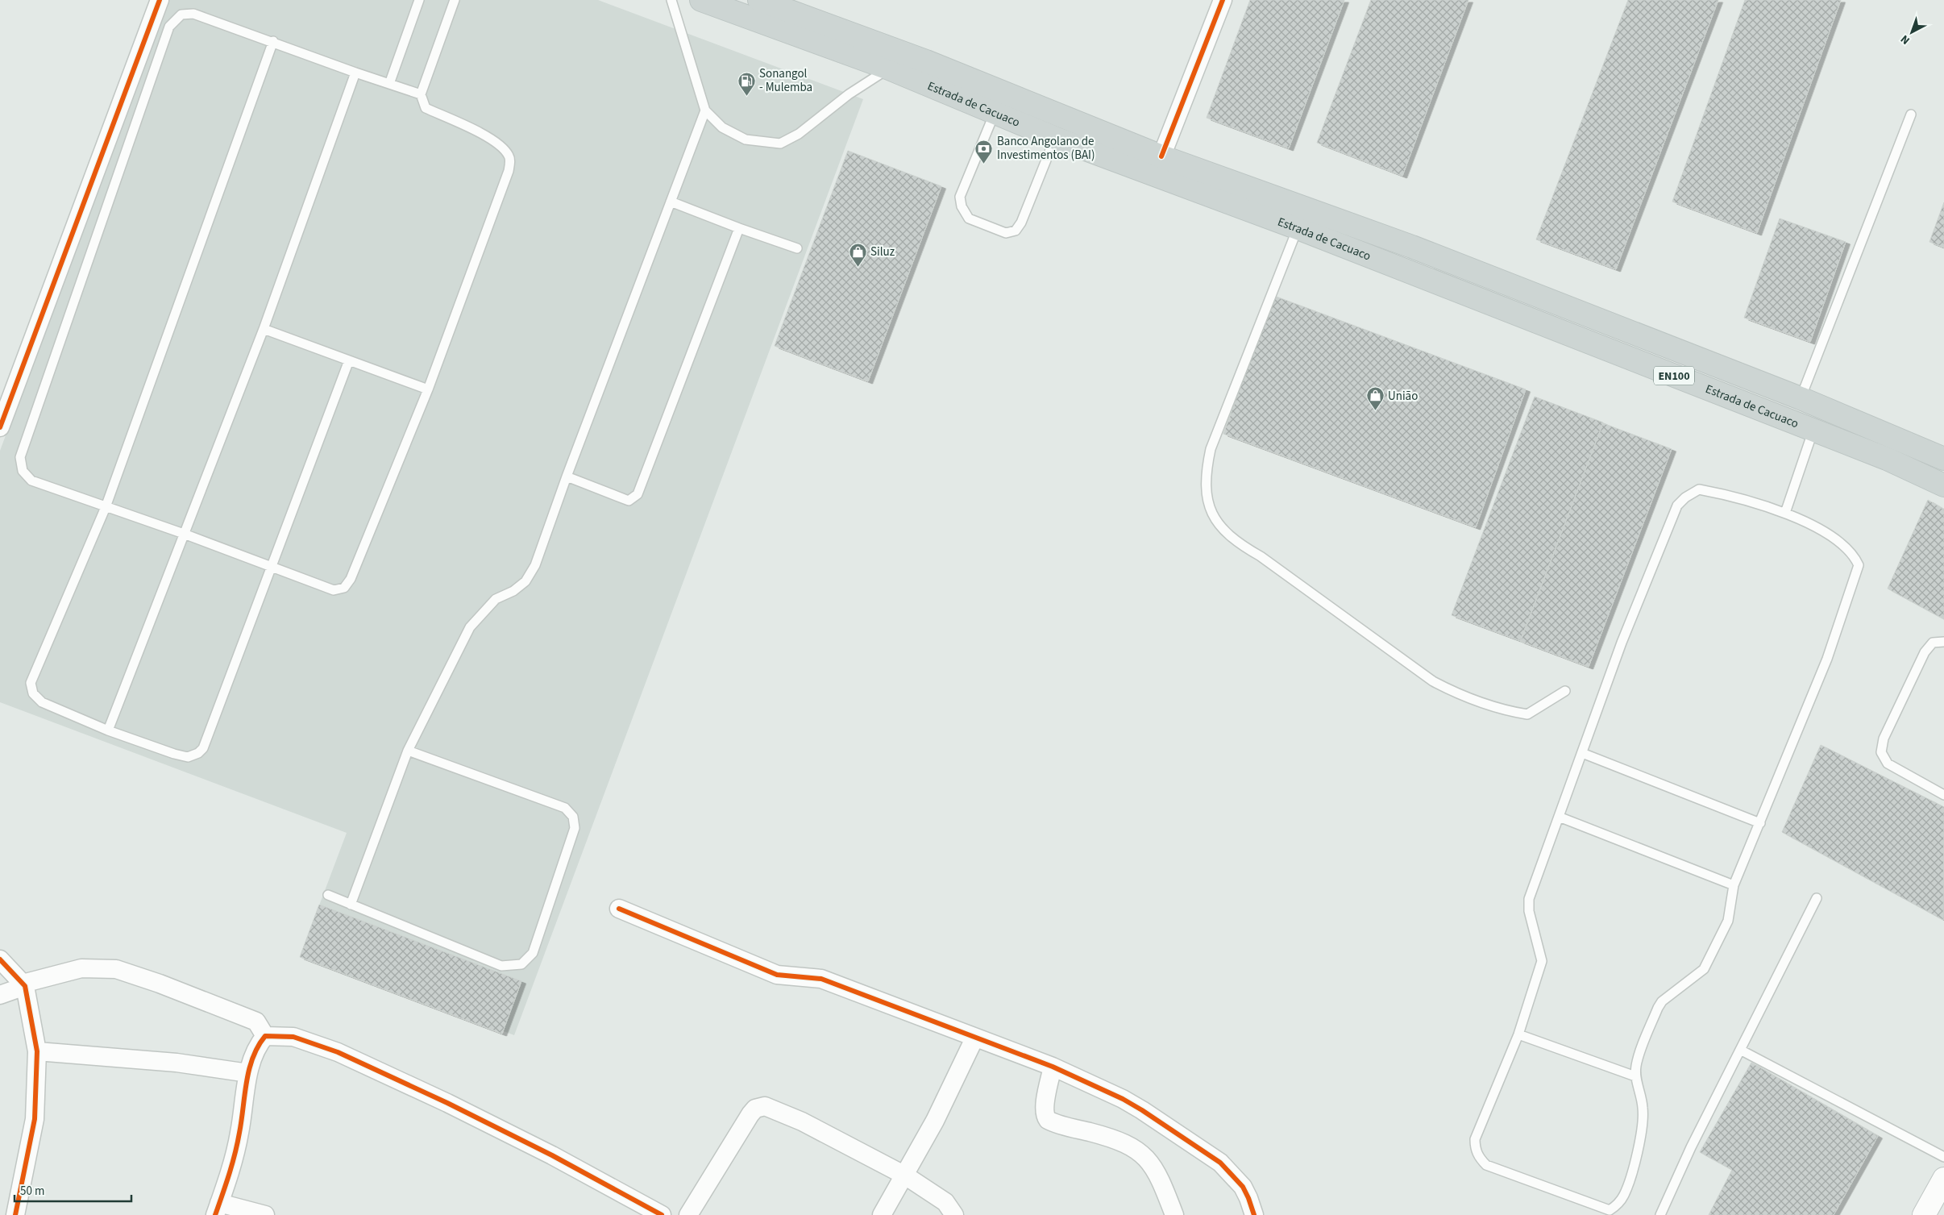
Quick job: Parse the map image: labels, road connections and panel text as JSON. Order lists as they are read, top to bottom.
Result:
{
  "streets": {
    "main road": ["Estrada de Cacuaco", "EN100"]
  },
  "places": {
    "fuel station": ["Sonangol - Mulemba"],
    "bank": ["Banco Angolano de Investimentos (BAI)"],
    "shop": ["Siluz", "União"]
  },
  "scale_bar": "50 m",
  "north": "bottom left"
}
